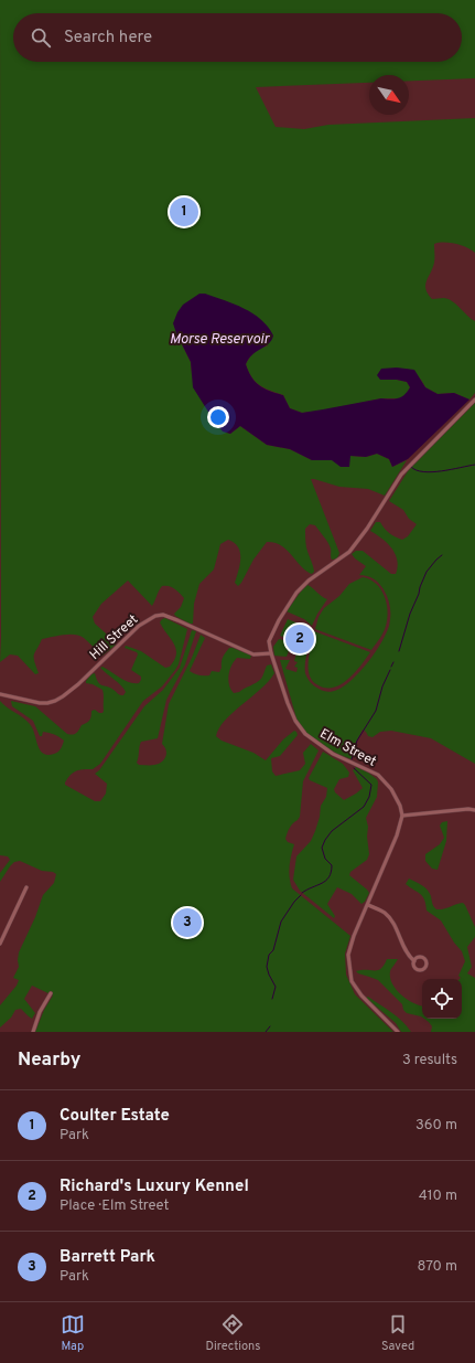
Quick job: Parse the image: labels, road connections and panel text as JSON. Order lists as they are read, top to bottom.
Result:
{
  "streets": {
    "street": ["Hill Street", "Elm Street"]
  },
  "crossings": [
    ["Hill Street", "Elm Street"]
  ],
  "water": ["Morse Reservoir"],
  "north": "bottom right",
  "page": {
    "search": "Search here",
    "pins": ["1", "2", "3"],
    "heading": ["Nearby", "3 results"],
    "list": [
      {
        "mark": "1",
        "name": "Coulter Estate",
        "note": "Park",
        "value": "360 m"
      },
      {
        "mark": "2",
        "name": "Richard's Luxury Kennel",
        "note": "Place · Elm Street",
        "value": "410 m"
      },
      {
        "mark": "3",
        "name": "Barrett Park",
        "note": "Park",
        "value": "870 m"
      }
    ],
    "nav": ["Map", "Directions", "Saved"]
  }
}
